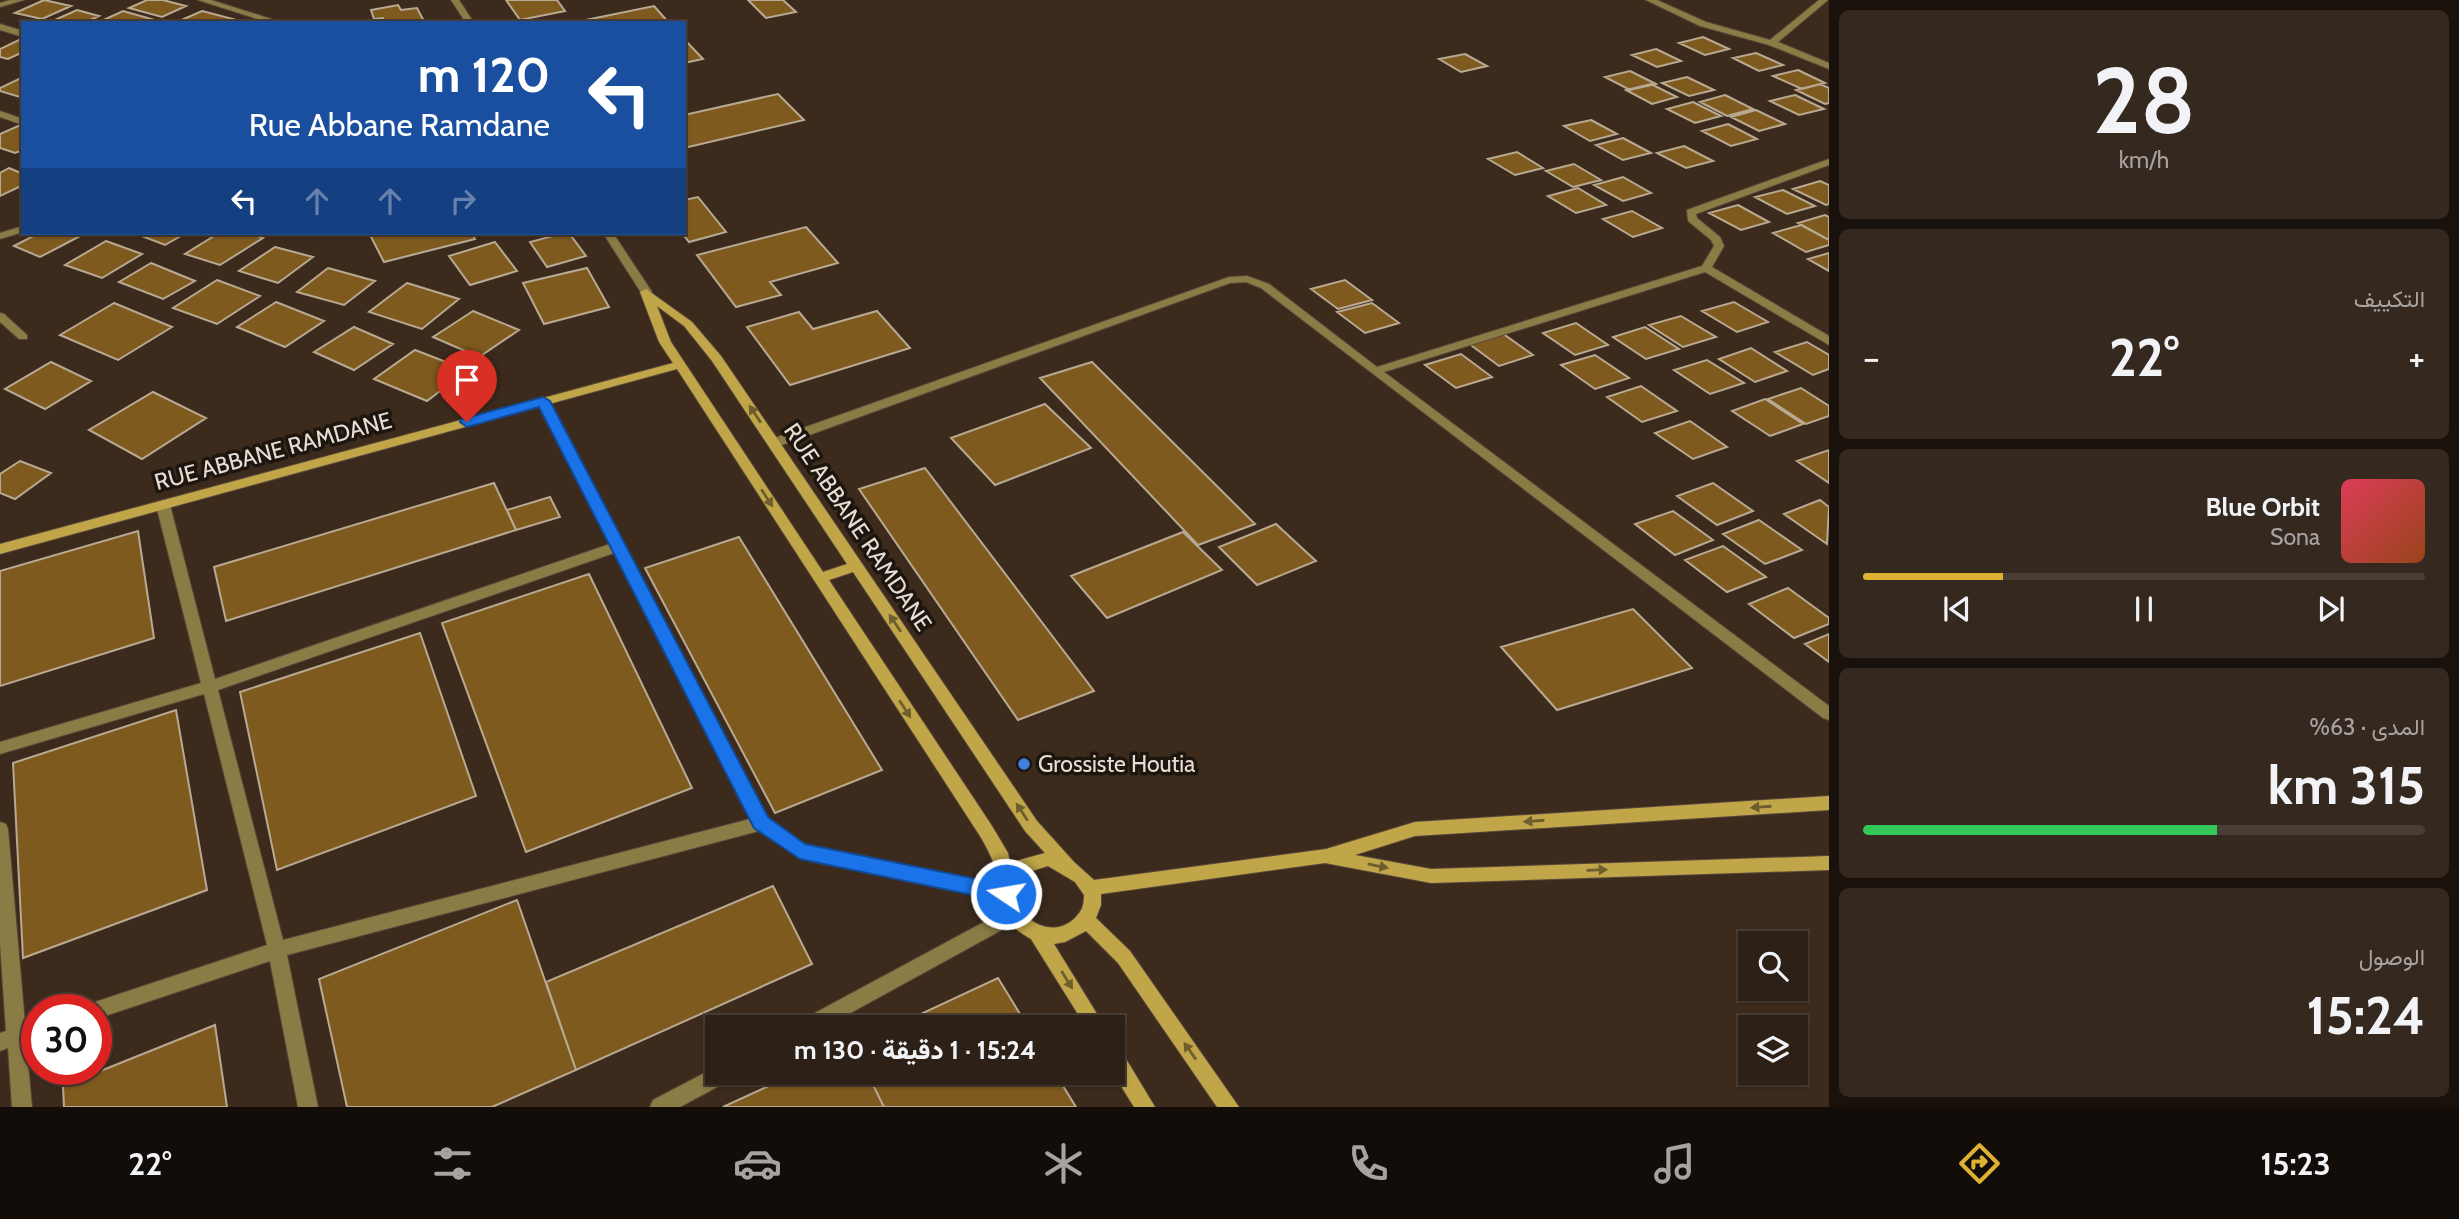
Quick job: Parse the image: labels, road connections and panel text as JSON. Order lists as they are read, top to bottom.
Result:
{
  "streets": {
    "street": ["RUE ABBANE RAMDANE"]
  },
  "places": ["Grossiste Houtia"],
  "page": {
    "tile": [
      ["28", "km/h"],
      "التكييف",
      ["المدى · 63%", "315 km"],
      ["الوصول", "15:24"]
    ],
    "turn": ["120 m", "Rue Abbane Ramdane"],
    "heat": ["−", "22°", "+"],
    "song": ["Blue Orbit", "Sona"],
    "limit": "30",
    "trip": "15:24 · 1 دقيقة · 130 m",
    "tabs": ["15:23", "22°"]
  }
}
